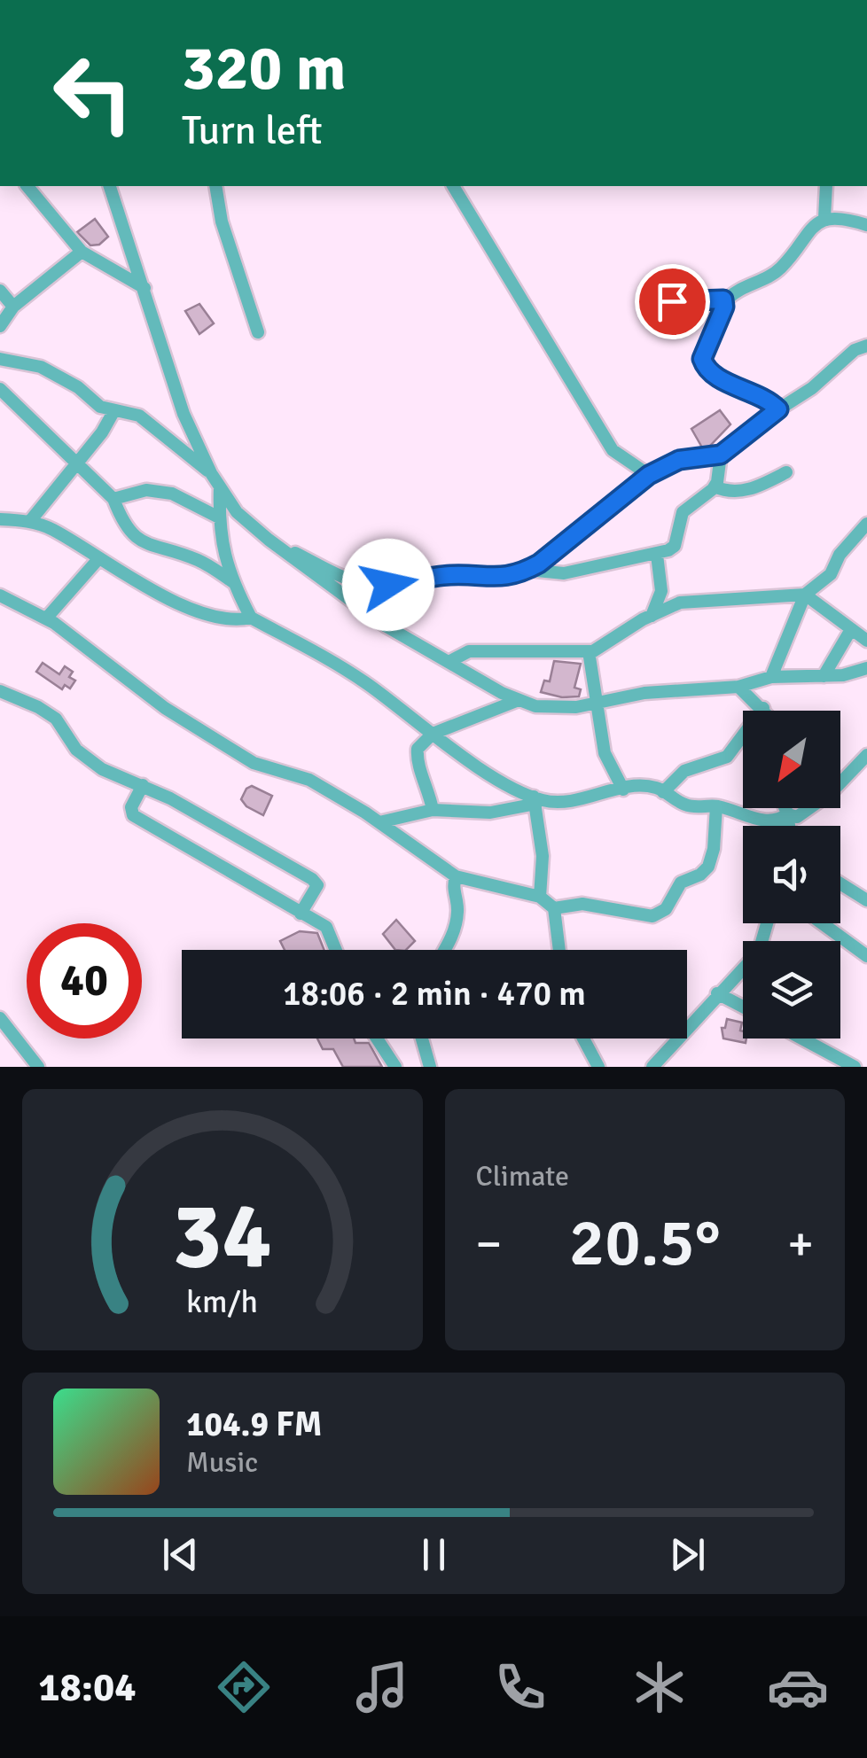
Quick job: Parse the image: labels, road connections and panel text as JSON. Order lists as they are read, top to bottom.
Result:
{
  "north": "bottom left",
  "page": {
    "turn": ["320 m", "Turn left"],
    "limit": "40",
    "trip": "18:06 · 2 min · 470 m",
    "tile": "Climate",
    "heat": ["−", "20.5°", "+"],
    "song": ["104.9 FM", "Music"],
    "tabs": "18:04",
    "gauge": ["34", "km/h"]
  }
}
